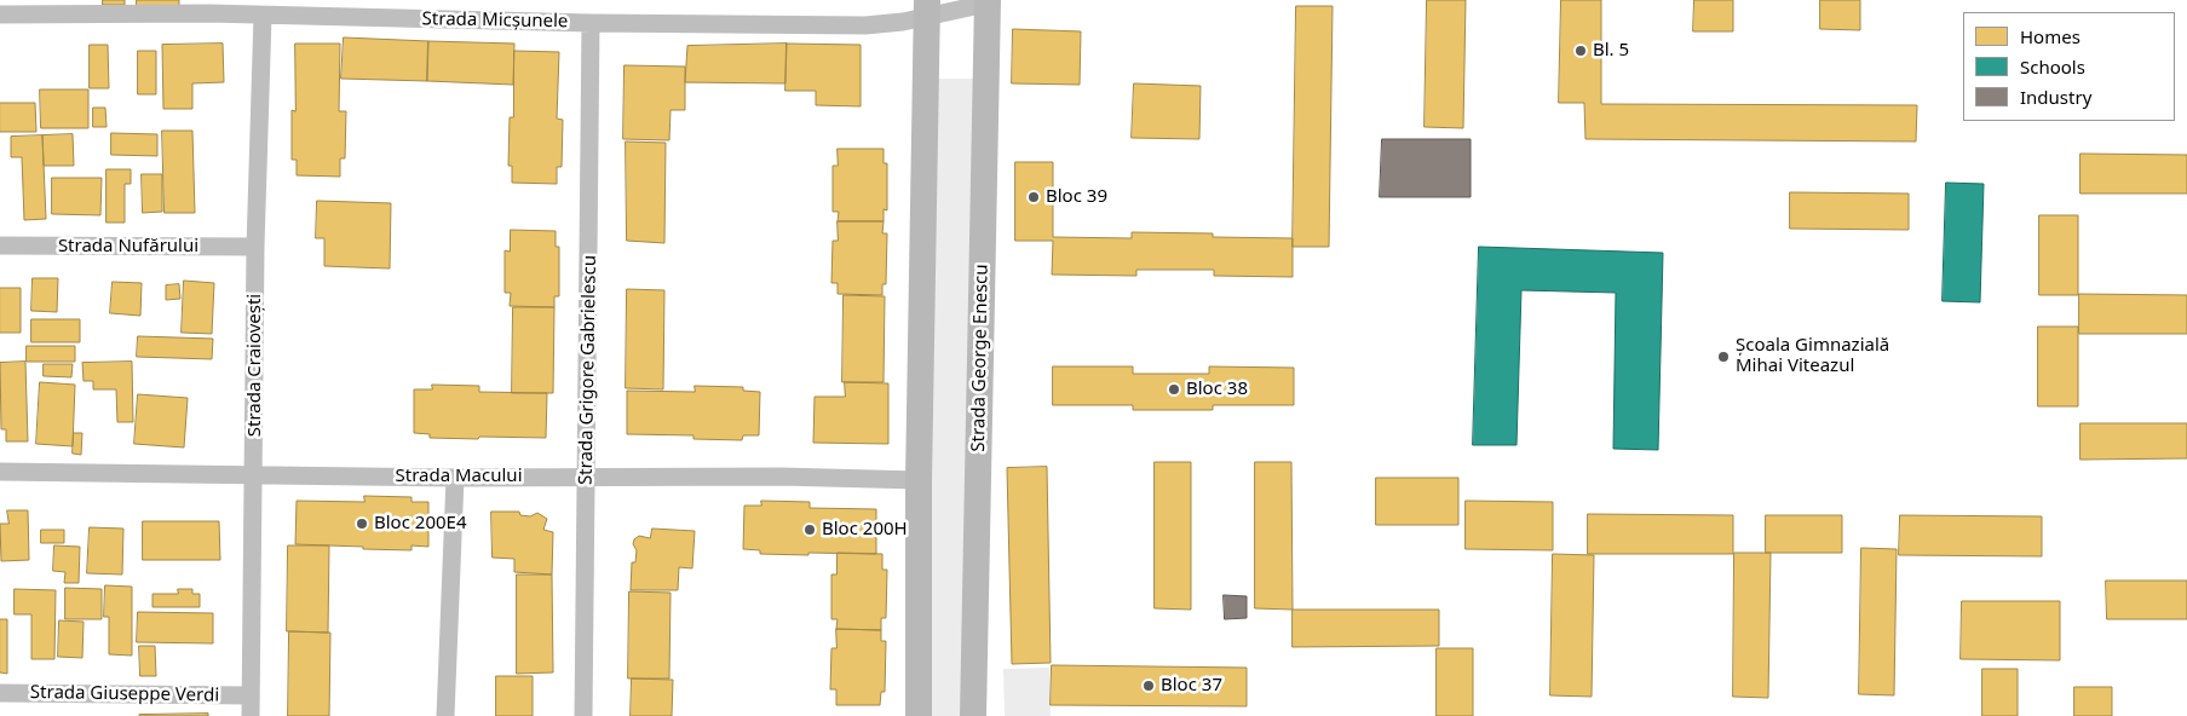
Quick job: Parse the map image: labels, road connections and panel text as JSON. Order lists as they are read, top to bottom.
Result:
{
  "streets": {
    "street": [
      "Strada Micșunele",
      "Strada Nufărului",
      "Strada George Enescu",
      "Strada Craiovești",
      "Strada Grigore Gabrielescu",
      "Strada Macului",
      "Strada Giuseppe Verdi"
    ]
  },
  "crossings": [
    ["Strada Micșunele", "Strada George Enescu"],
    ["Strada Micșunele", "Strada Craiovești"],
    ["Strada Micșunele", "Strada Grigore Gabrielescu"],
    ["Strada Nufărului", "Strada Craiovești"],
    ["Strada Craiovești", "Strada Macului"],
    ["Strada Craiovești", "Strada Giuseppe Verdi"],
    ["Strada Grigore Gabrielescu", "Strada Macului"]
  ],
  "places": [
    "Bl. 5",
    "Bloc 39",
    "Școala Gimnazială Mihai Viteazul",
    "Bloc 38",
    "Bloc 200E4",
    "Bloc 200H",
    "Bloc 37"
  ],
  "legend": ["Homes", "Schools", "Industry"]
}
